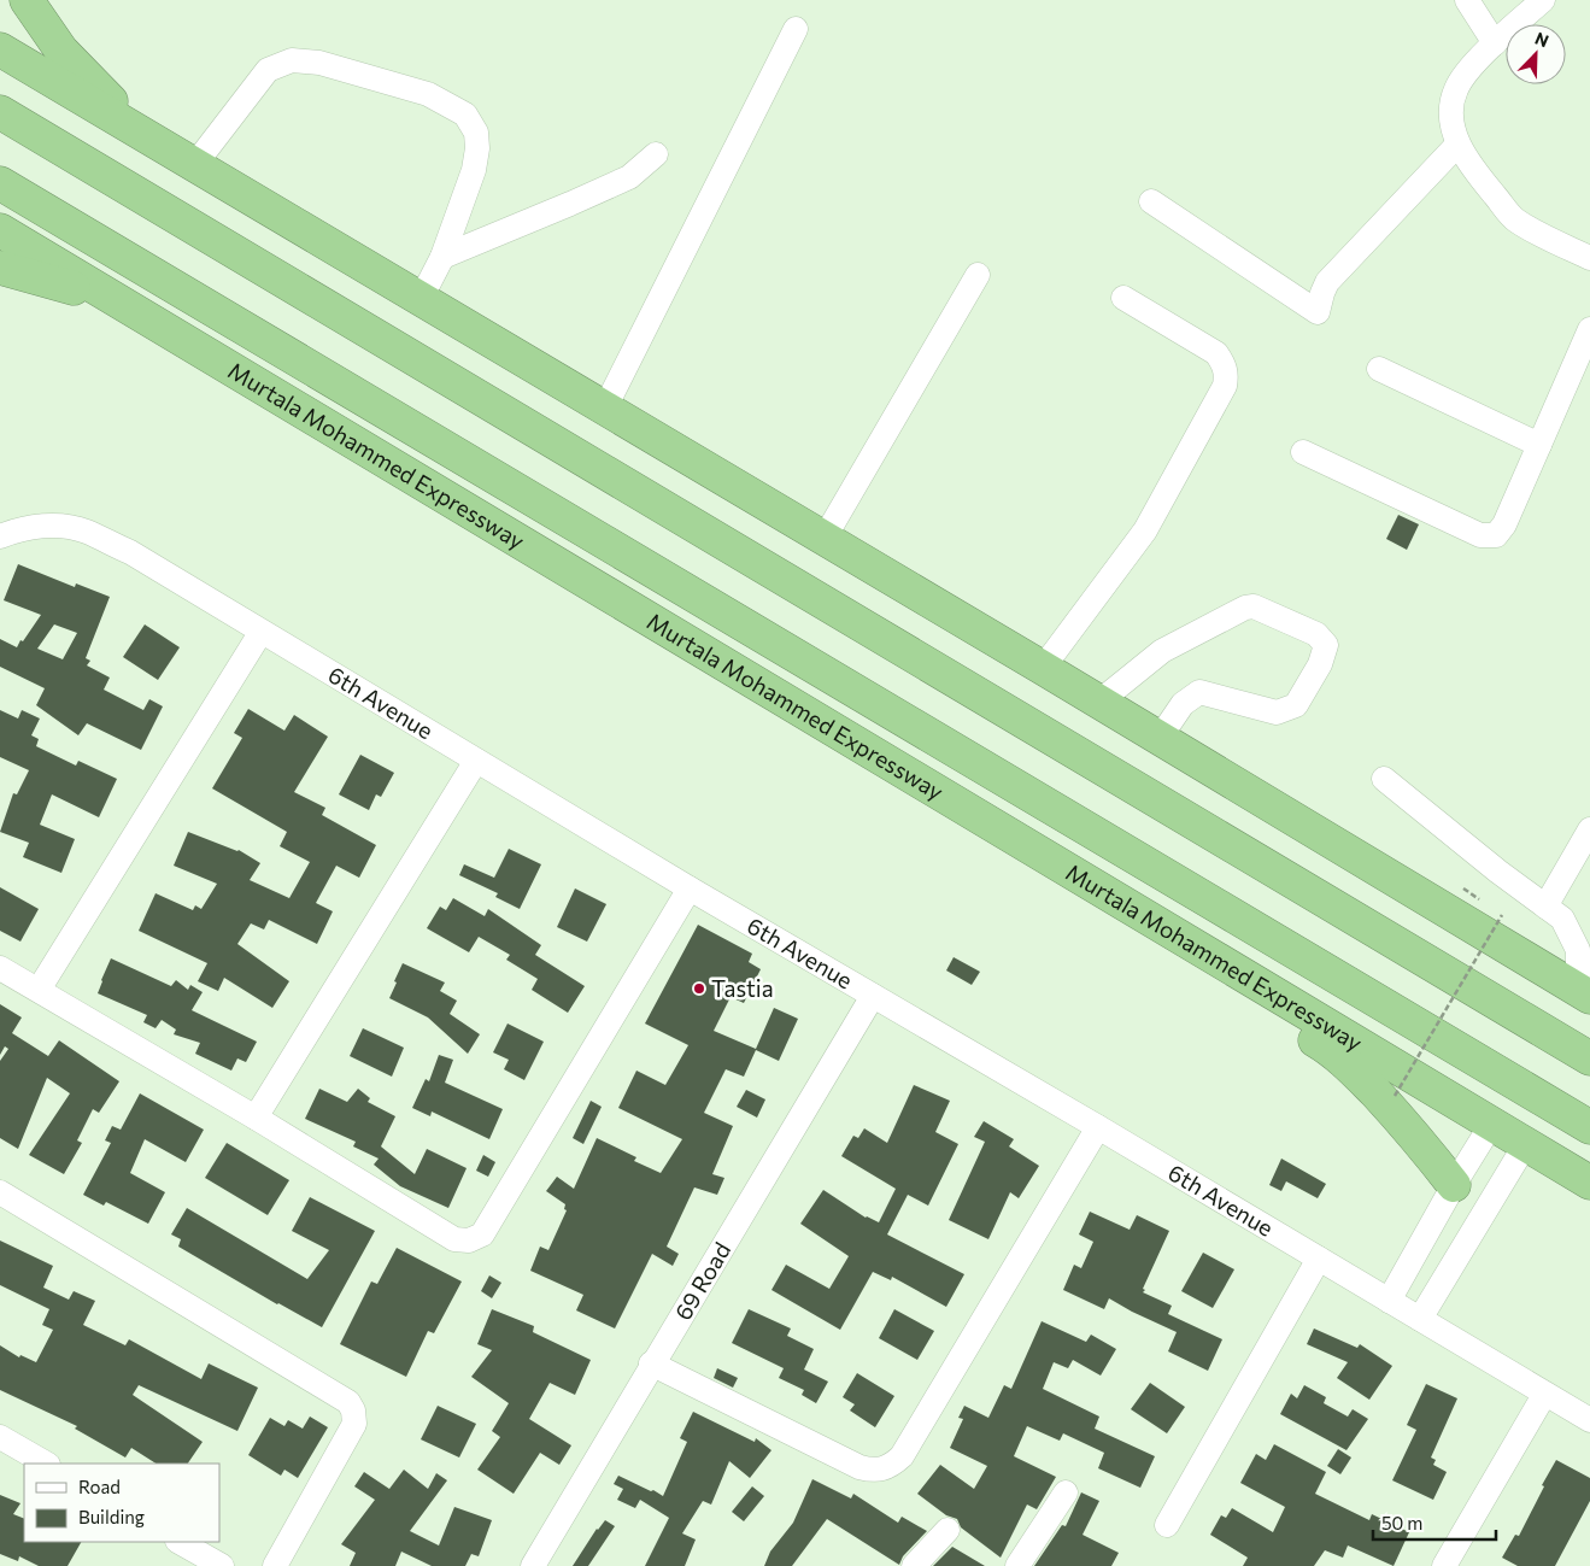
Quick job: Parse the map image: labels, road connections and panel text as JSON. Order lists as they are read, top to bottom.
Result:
{
  "streets": {
    "highway": ["Murtala Mohammed Expressway"],
    "street": ["6th Avenue", "69 Road"]
  },
  "crossings": [
    ["6th Avenue", "69 Road"]
  ],
  "places": ["Tastia"],
  "legend": ["Road", "Building"],
  "scale_bar": "50 m",
  "north": "top right"
}
